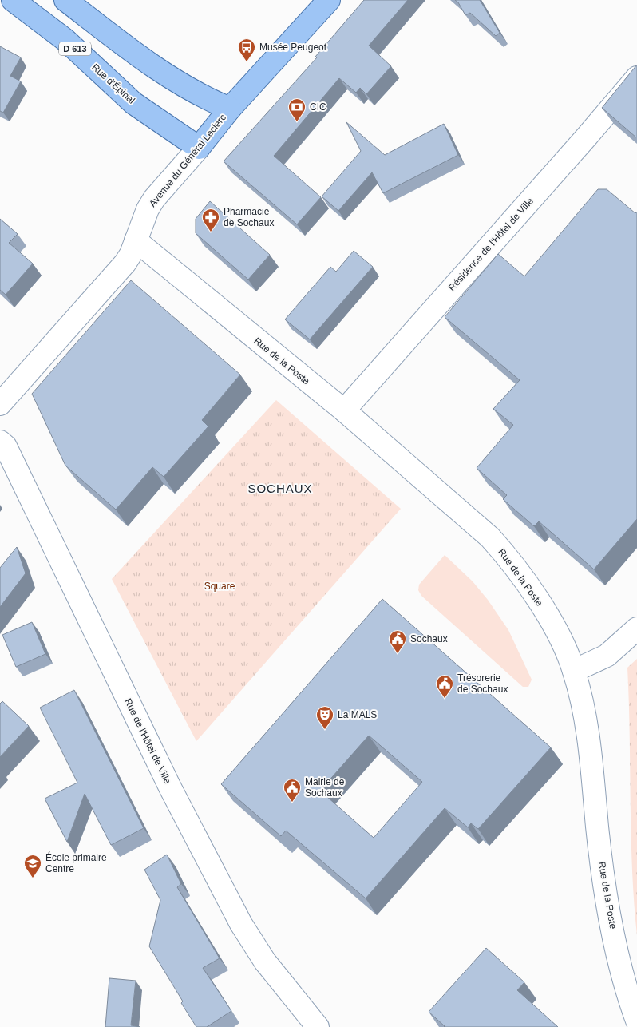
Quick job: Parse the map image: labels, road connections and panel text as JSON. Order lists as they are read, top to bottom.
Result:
{
  "streets": {
    "main road": ["D 613", "Rue d'Épinal", "Avenue du Général Leclerc"],
    "street": ["Résidence de l'Hôtel de Ville", "Rue de la Poste", "Rue de l'Hôtel de Ville"]
  },
  "crossings": [
    ["Rue d'Épinal", "Avenue du Général Leclerc"],
    ["Avenue du Général Leclerc", "Rue de la Poste"],
    ["Résidence de l'Hôtel de Ville", "Rue de la Poste"]
  ],
  "districts": ["SOCHAUX"],
  "parks": ["Square"],
  "places": {
    "bus stop": ["Musée Peugeot"],
    "bank": ["CIC"],
    "pharmacy": ["Pharmacie de Sochaux"],
    "public building": ["Sochaux", "Trésorerie de Sochaux", "Mairie de Sochaux"],
    "theatre": ["La MALS"],
    "school or university": ["École primaire Centre"]
  }
}
